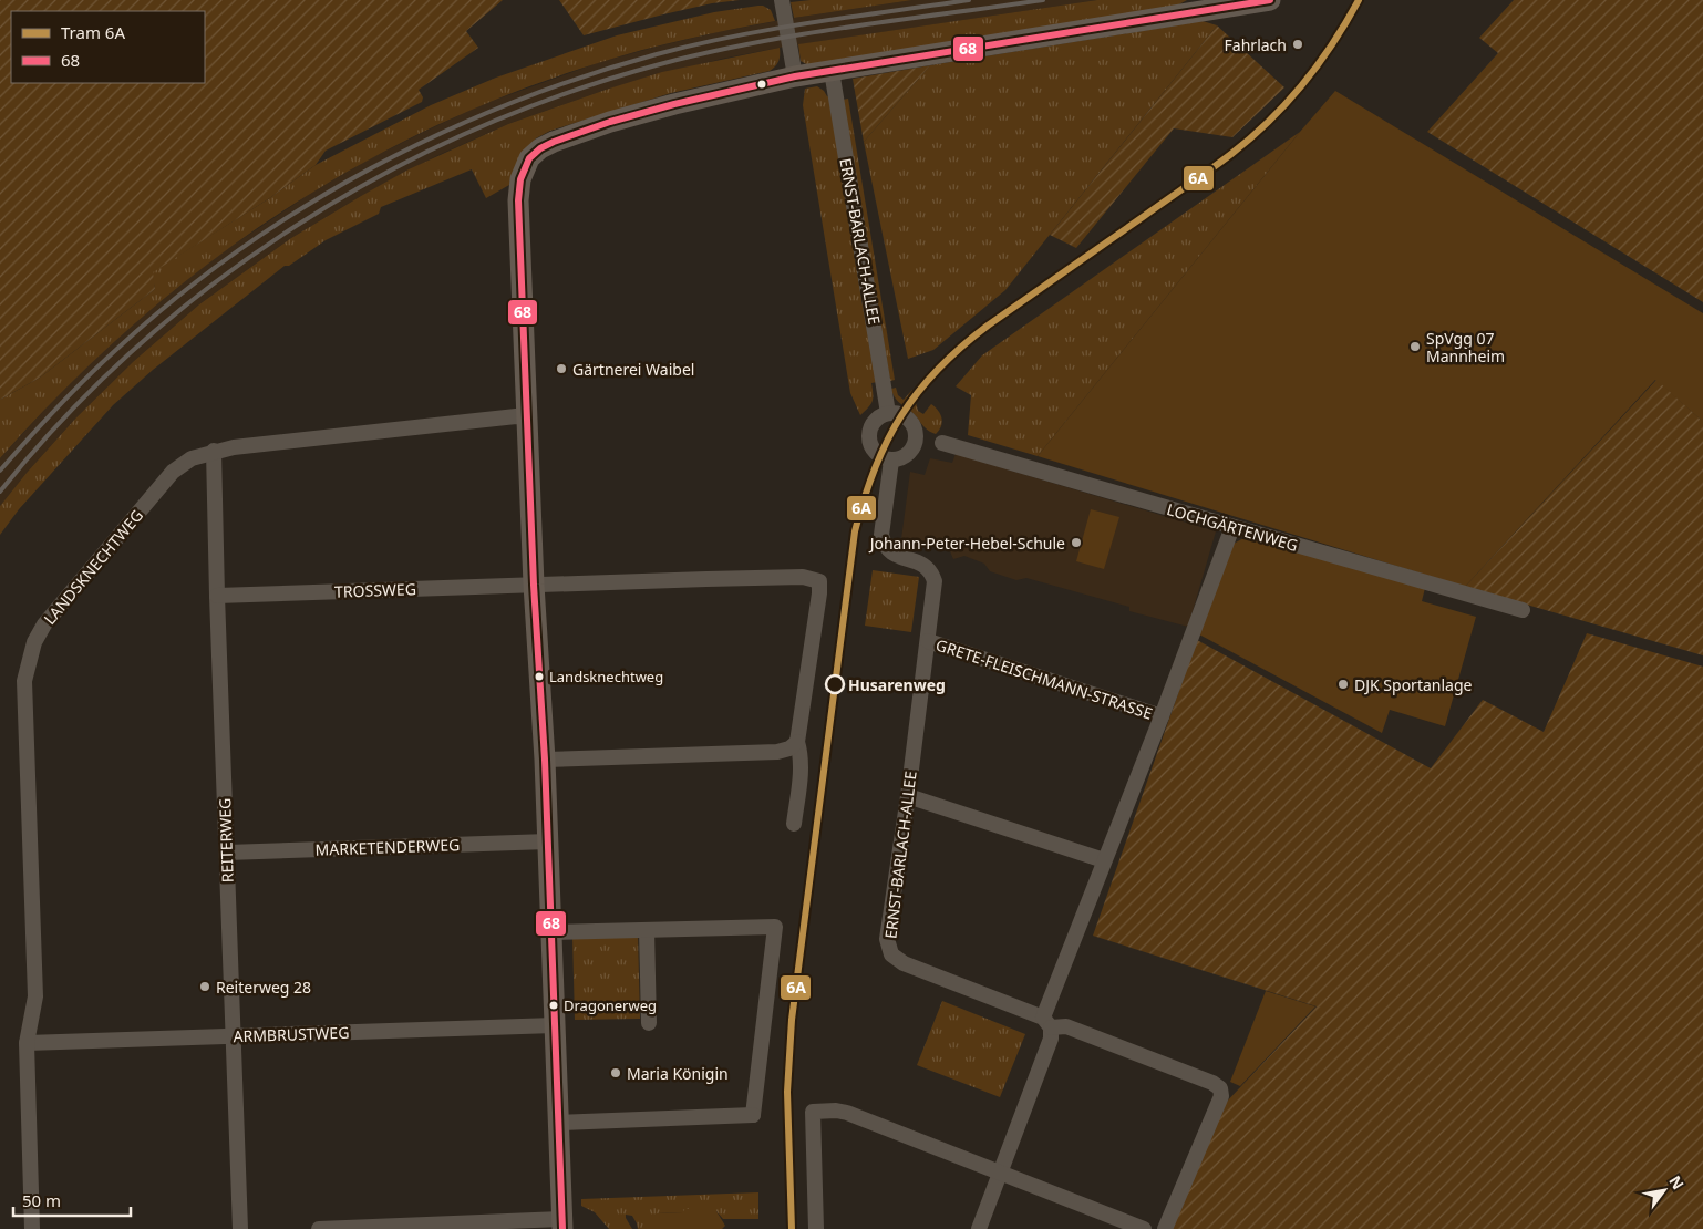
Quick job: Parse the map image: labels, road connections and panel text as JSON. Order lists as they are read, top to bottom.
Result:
{
  "streets": {
    "street": [
      "ERNST-BARLACH-ALLEE",
      "LOCHGÄRTENWEG",
      "LANDSKNECHTWEG",
      "TROSSWEG",
      "GRETE-FLEISCHMANN-STRASSE",
      "REITERWEG",
      "MARKETENDERWEG",
      "ARMBRUSTWEG"
    ]
  },
  "crossings": [
    ["ERNST-BARLACH-ALLEE", "GRETE-FLEISCHMANN-STRASSE"],
    ["LOCHGÄRTENWEG", "GRETE-FLEISCHMANN-STRASSE"],
    ["LANDSKNECHTWEG", "REITERWEG"],
    ["LANDSKNECHTWEG", "ARMBRUSTWEG"],
    ["TROSSWEG", "REITERWEG"],
    ["REITERWEG", "MARKETENDERWEG"],
    ["REITERWEG", "ARMBRUSTWEG"]
  ],
  "places": [
    "Fahrlach",
    "SpVgg 07 Mannheim",
    "Gärtnerei Waibel",
    "Johann-Peter-Hebel-Schule",
    "Landsknechtweg",
    "Husarenweg",
    "DJK Sportanlage",
    "Reiterweg 28",
    "Dragonerweg",
    "Maria Königin"
  ],
  "lines": ["tram line 6A", "transit line 68"],
  "legend": ["Tram 6A", "68"],
  "scale_bar": "50 m",
  "north": "top right"
}
